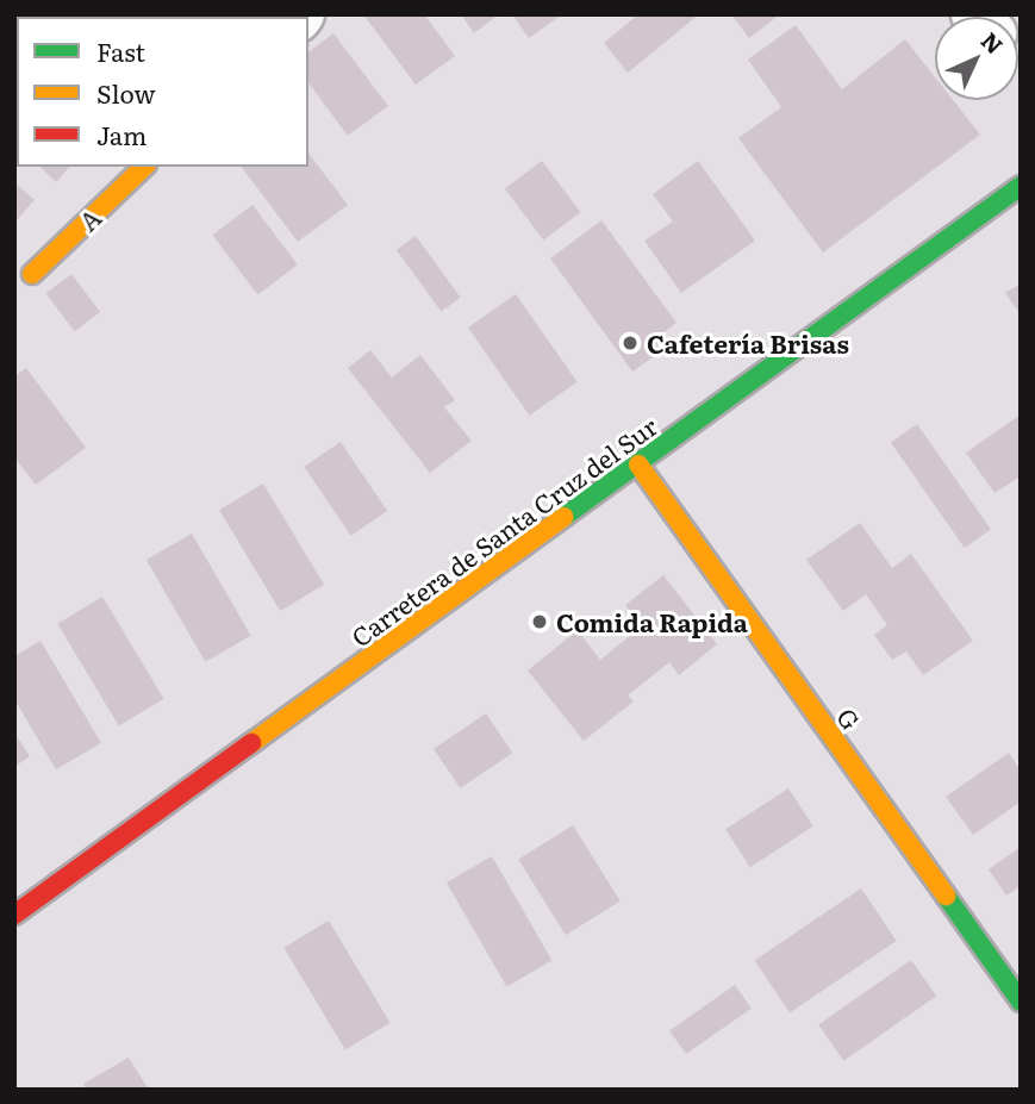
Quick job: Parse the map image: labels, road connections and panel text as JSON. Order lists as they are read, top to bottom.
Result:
{
  "streets": {
    "main road": ["A", "Carretera de Santa Cruz del Sur", "G"]
  },
  "crossings": [
    ["Carretera de Santa Cruz del Sur", "G"]
  ],
  "places": ["Cafetería Brisas", "Comida Rapida"],
  "legend": ["Fast", "Slow", "Jam"],
  "north": "top right"
}
